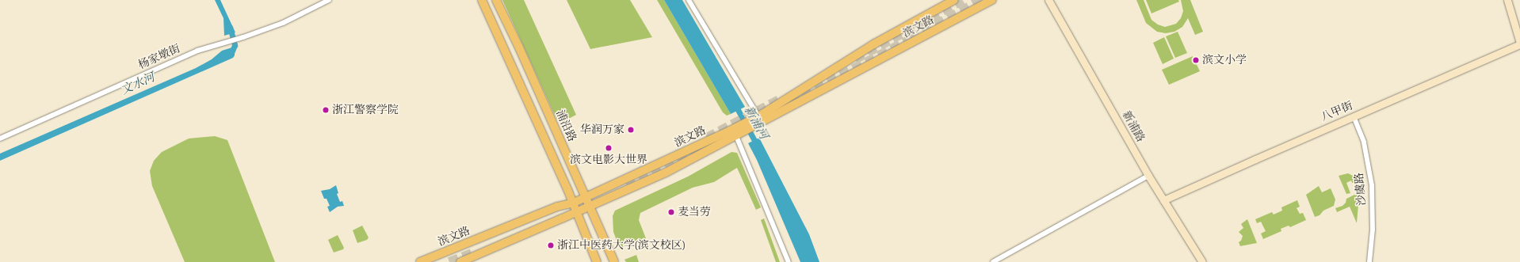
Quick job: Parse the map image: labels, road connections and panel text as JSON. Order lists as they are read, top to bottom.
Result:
{
  "streets": {
    "main road": ["滨文路", "浦沿路"],
    "street": [
      "杨家墩街",
      "八甲街",
      "新浦路",
      "沙虞路"
    ]
  },
  "crossings": [
    ["滨文路", "浦沿路"],
    ["八甲街", "新浦路"],
    ["八甲街", "沙虞路"]
  ],
  "water": ["文水河", "新浦河"],
  "places": [
    "滨文小学",
    "浙江警察学院",
    "华润万家",
    "滨文电影大世界",
    "麦当劳",
    "浙江中医药大学(滨文校区)"
  ]
}
